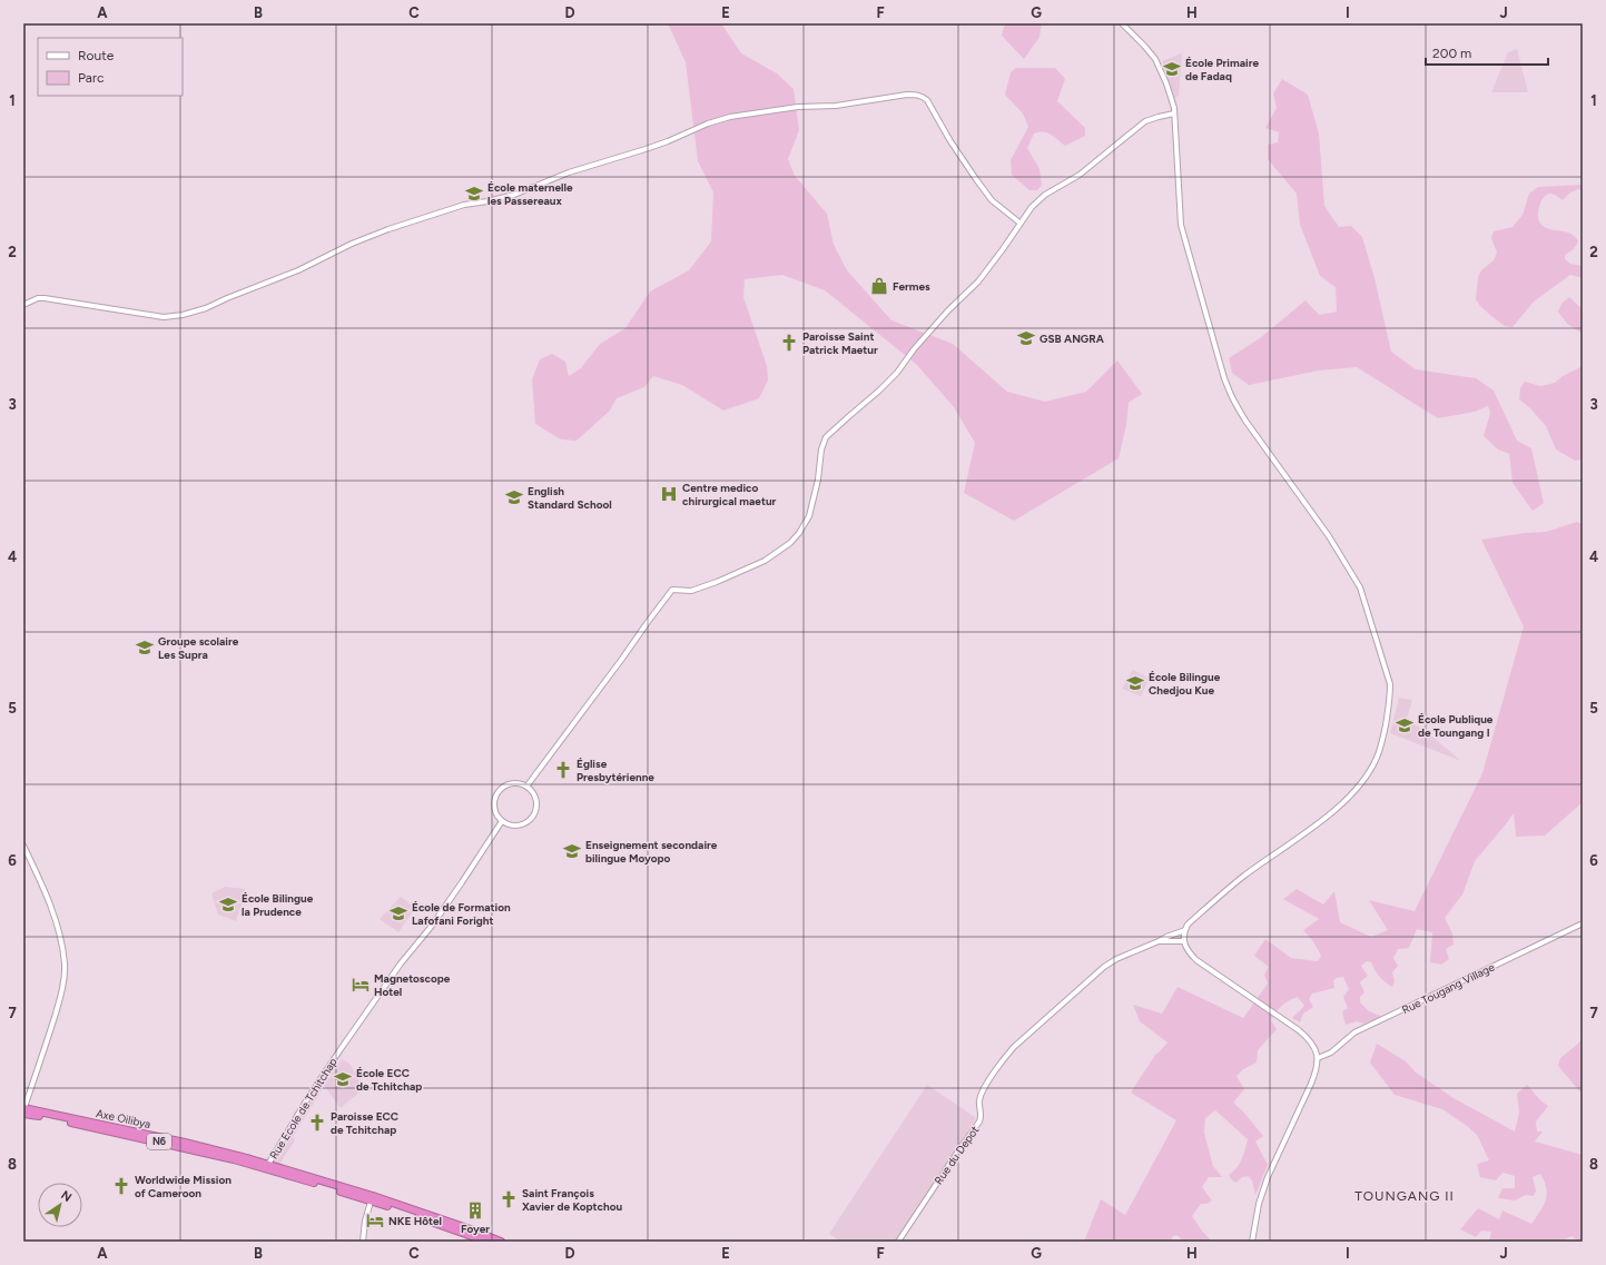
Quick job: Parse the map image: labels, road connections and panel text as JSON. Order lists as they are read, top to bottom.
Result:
{
  "streets": {
    "highway": ["Axe Oilibya", "N6"],
    "street": ["Rue Tougang Village", "Rue Ecole de Tchitchap", "Rue du Depot"]
  },
  "crossings": [
    ["Rue Ecole de Tchitchap", "Axe Oilibya"],
    ["Rue Ecole de Tchitchap", "N6"],
    ["Axe Oilibya", "N6"]
  ],
  "districts": ["TOUNGANG II"],
  "places": {
    "school or university": [
      "École Primaire de Fadaq",
      "École maternelle les Passereaux",
      "GSB ANGRA",
      "English Standard School",
      "Groupe scolaire Les Supra",
      "École Bilingue Chedjou Kue",
      "École Publique de Toungang I",
      "Enseignement secondaire bilingue Moyopo",
      "École Bilingue la Prudence",
      "École de Formation Lafofani Foright",
      "École ECC de Tchitchap"
    ],
    "shop": ["Fermes"],
    "church": [
      "Paroisse Saint Patrick Maetur",
      "Église Presbytérienne",
      "Paroisse ECC de Tchitchap",
      "Worldwide Mission of Cameroon",
      "Saint François Xavier de Koptchou"
    ],
    "hospital": ["Centre medico chirurgical maetur"],
    "hotel": ["Magnetoscope Hotel", "NKE Hôtel"],
    "building": ["Foyer"]
  },
  "legend": ["Route", "Parc"],
  "scale_bar": "200 m",
  "north": "top right",
  "grid": {
    "columns": [
      "A",
      "B",
      "C",
      "D",
      "E",
      "F",
      "G",
      "H",
      "I",
      "J"
    ],
    "rows": [
      "1",
      "2",
      "3",
      "4",
      "5",
      "6",
      "7",
      "8"
    ]
  }
}
